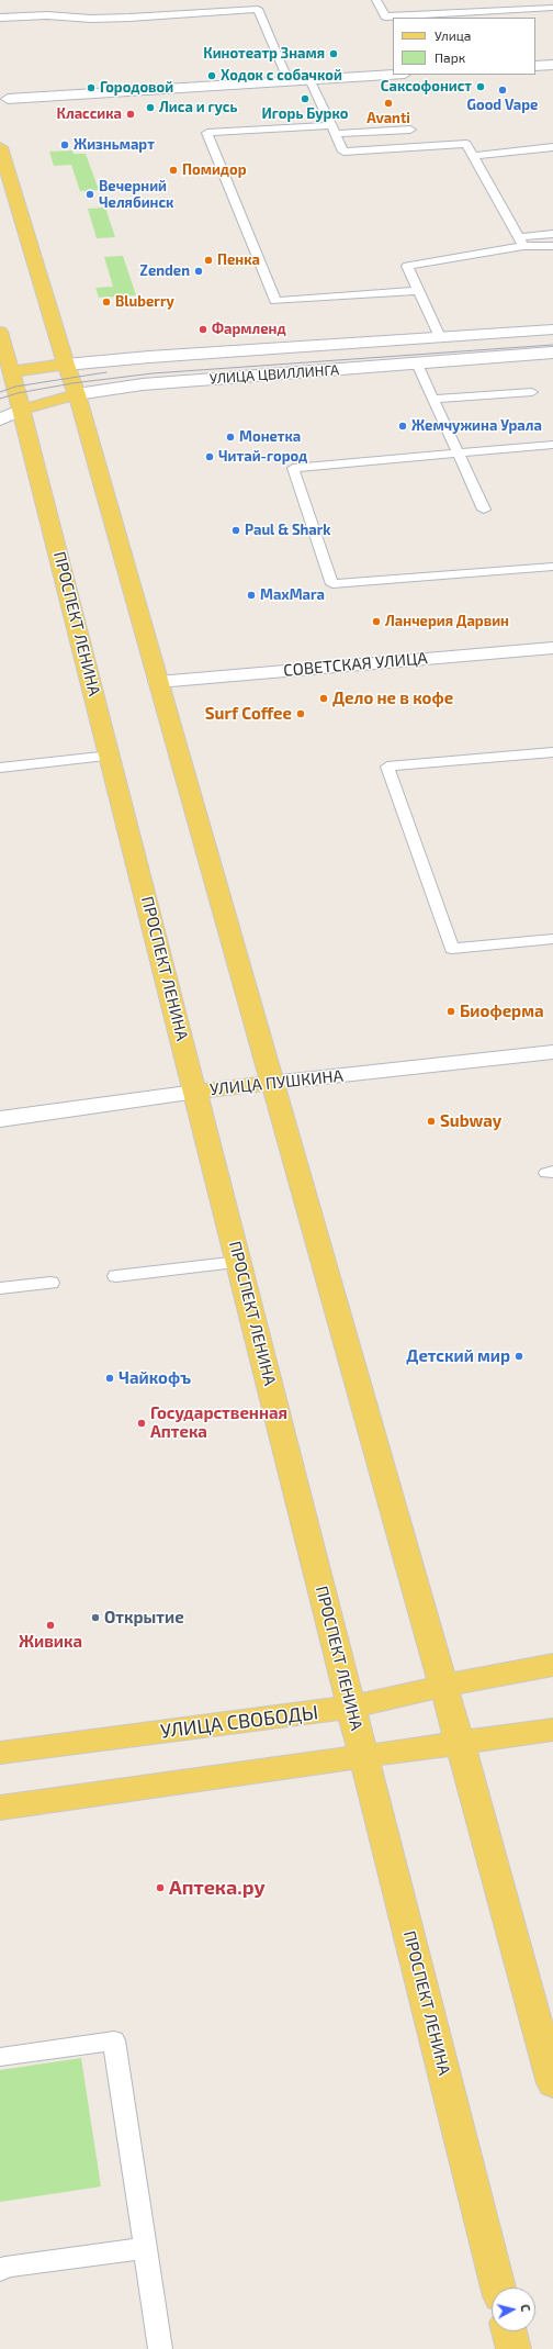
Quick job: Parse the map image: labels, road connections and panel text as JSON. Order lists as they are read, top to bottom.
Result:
{
  "streets": {
    "main road": [
      "УЛИЦА ЦВИЛЛИНГА",
      "ПРОСПЕКТ ЛЕНИНА",
      "УЛИЦА ПУШКИНА",
      "УЛИЦА СВОБОДЫ"
    ],
    "street": ["СОВЕТСКАЯ УЛИЦА"]
  },
  "crossings": [
    ["УЛИЦА ЦВИЛЛИНГА", "ПРОСПЕКТ ЛЕНИНА"],
    ["ПРОСПЕКТ ЛЕНИНА", "УЛИЦА ПУШКИНА"],
    ["ПРОСПЕКТ ЛЕНИНА", "УЛИЦА СВОБОДЫ"]
  ],
  "places": [
    "Кинотеатр Знамя",
    "Ходок с собачкой",
    "Саксофонист",
    "Городовой",
    "Good Vape",
    "Игорь Бурко",
    "Avanti",
    "Лиса и гусь",
    "Классика",
    "Жизньмарт",
    "Помидор",
    "Вечерний Челябинск",
    "Пенка",
    "Zenden",
    "Bluberry",
    "Фармленд",
    "Жемчужина Урала",
    "Монетка",
    "Читай-город",
    "Paul & Shark",
    "MaxMara",
    "Ланчерия Дарвин",
    "Дело не в кофе",
    "Surf Coffee",
    "Биоферма",
    "Subway",
    "Детский мир",
    "Чайкофъ",
    "Государственная Аптека",
    "Открытие",
    "Живика",
    "Аптека.ру"
  ],
  "legend": ["Улица", "Парк"],
  "north": "right"
}
